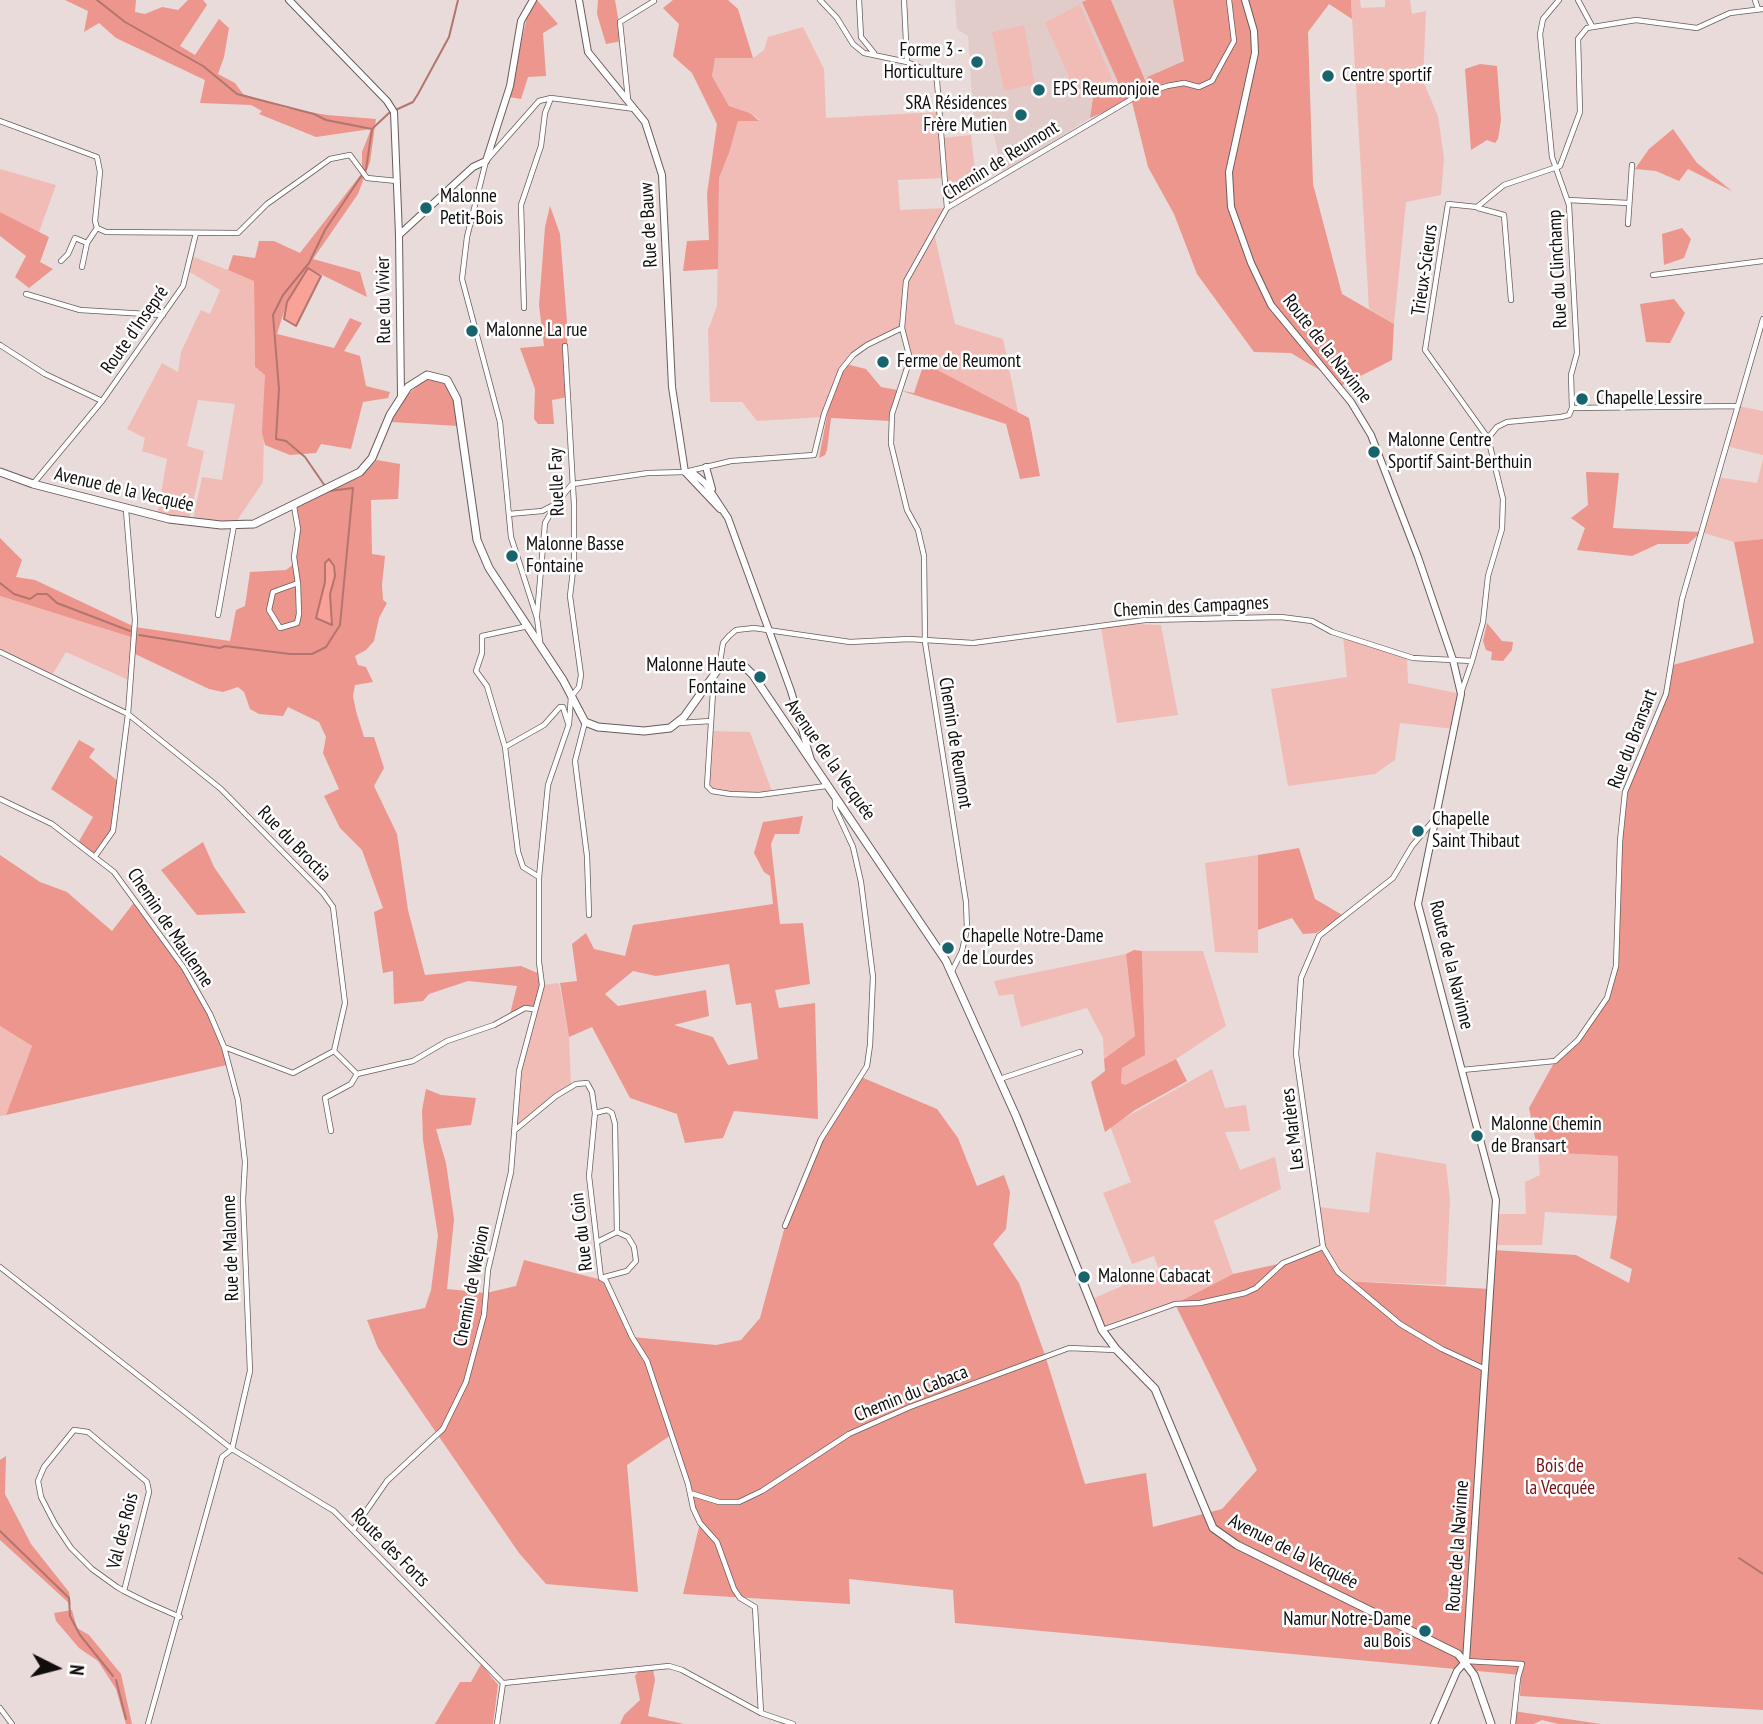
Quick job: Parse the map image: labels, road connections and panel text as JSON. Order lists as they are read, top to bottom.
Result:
{
  "streets": {
    "main road": ["Avenue de la Vecquée"],
    "street": [
      "Chemin de Reumont",
      "Rue de Bauw",
      "Rue du Clinchamp",
      "Trieux-Scieurs",
      "Rue du Vivier",
      "Route d'Insepré",
      "Route de la Navinne",
      "Ruelle Fay",
      "Chemin des Campagnes",
      "Rue du Bransart",
      "Rue du Broctia",
      "Chemin de Maulenne",
      "Les Marlères",
      "Rue du Coin",
      "Rue de Malonne",
      "Chemin de Wépion",
      "Chemin du Cabaca",
      "Val des Rois",
      "Route des Forts"
    ]
  },
  "crossings": [
    ["Chemin de Reumont", "Avenue de la Vecquée"],
    ["Chemin de Reumont", "Chemin des Campagnes"],
    ["Rue du Vivier", "Avenue de la Vecquée"],
    ["Route d'Insepré", "Avenue de la Vecquée"],
    ["Route de la Navinne", "Avenue de la Vecquée"],
    ["Route de la Navinne", "Chemin des Campagnes"],
    ["Route de la Navinne", "Rue du Bransart"],
    ["Route de la Navinne", "Les Marlères"],
    ["Ruelle Fay", "Avenue de la Vecquée"],
    ["Avenue de la Vecquée", "Chemin des Campagnes"],
    ["Avenue de la Vecquée", "Chemin du Cabaca"],
    ["Chemin de Maulenne", "Rue de Malonne"],
    ["Rue du Coin", "Chemin de Wépion"],
    ["Rue du Coin", "Chemin du Cabaca"],
    ["Rue de Malonne", "Val des Rois"],
    ["Rue de Malonne", "Route des Forts"],
    ["Chemin de Wépion", "Route des Forts"]
  ],
  "parks": ["Bois de la Vecquée"],
  "places": [
    "Forme 3 - Horticulture",
    "Centre sportif",
    "EPS Reumonjoie",
    "SRA Résidences Frère Mutien",
    "Malonne Petit-Bois",
    "Malonne La rue",
    "Ferme de Reumont",
    "Chapelle Lessire",
    "Malonne Centre Sportif Saint-Berthuin",
    "Malonne Basse Fontaine",
    "Malonne Haute Fontaine",
    "Chapelle Saint Thibaut",
    "Chapelle Notre-Dame de Lourdes",
    "Malonne Chemin de Bransart",
    "Malonne Cabacat",
    "Namur Notre-Dame au Bois"
  ],
  "north": "right"
}
